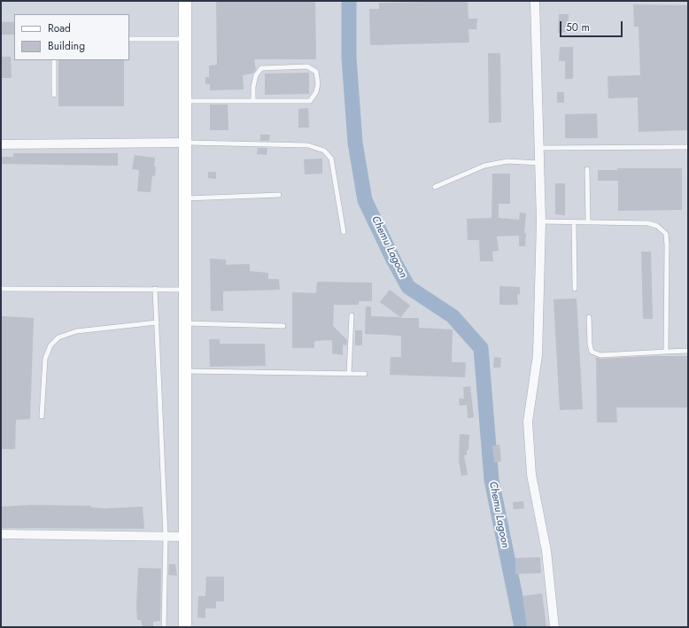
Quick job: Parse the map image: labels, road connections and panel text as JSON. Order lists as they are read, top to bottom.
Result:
{
  "water": ["Chemu Lagoon"],
  "legend": ["Road", "Building"],
  "scale_bar": "50 m"
}
